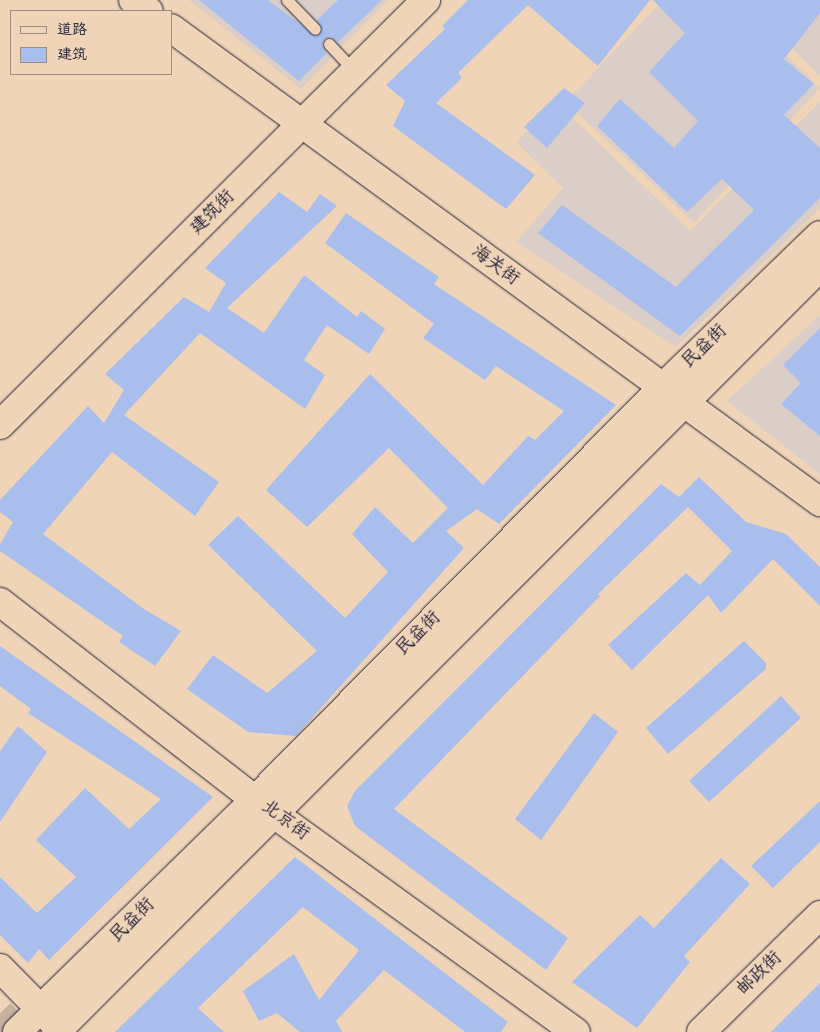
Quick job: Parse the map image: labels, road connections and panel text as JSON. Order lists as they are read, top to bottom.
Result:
{
  "streets": {
    "main road": [
      "建筑街",
      "海关街",
      "民益街",
      "北京街",
      "邮政街"
    ]
  },
  "crossings": [
    ["建筑街", "海关街"],
    ["海关街", "民益街"],
    ["民益街", "北京街"]
  ],
  "legend": ["道路", "建筑"]
}
